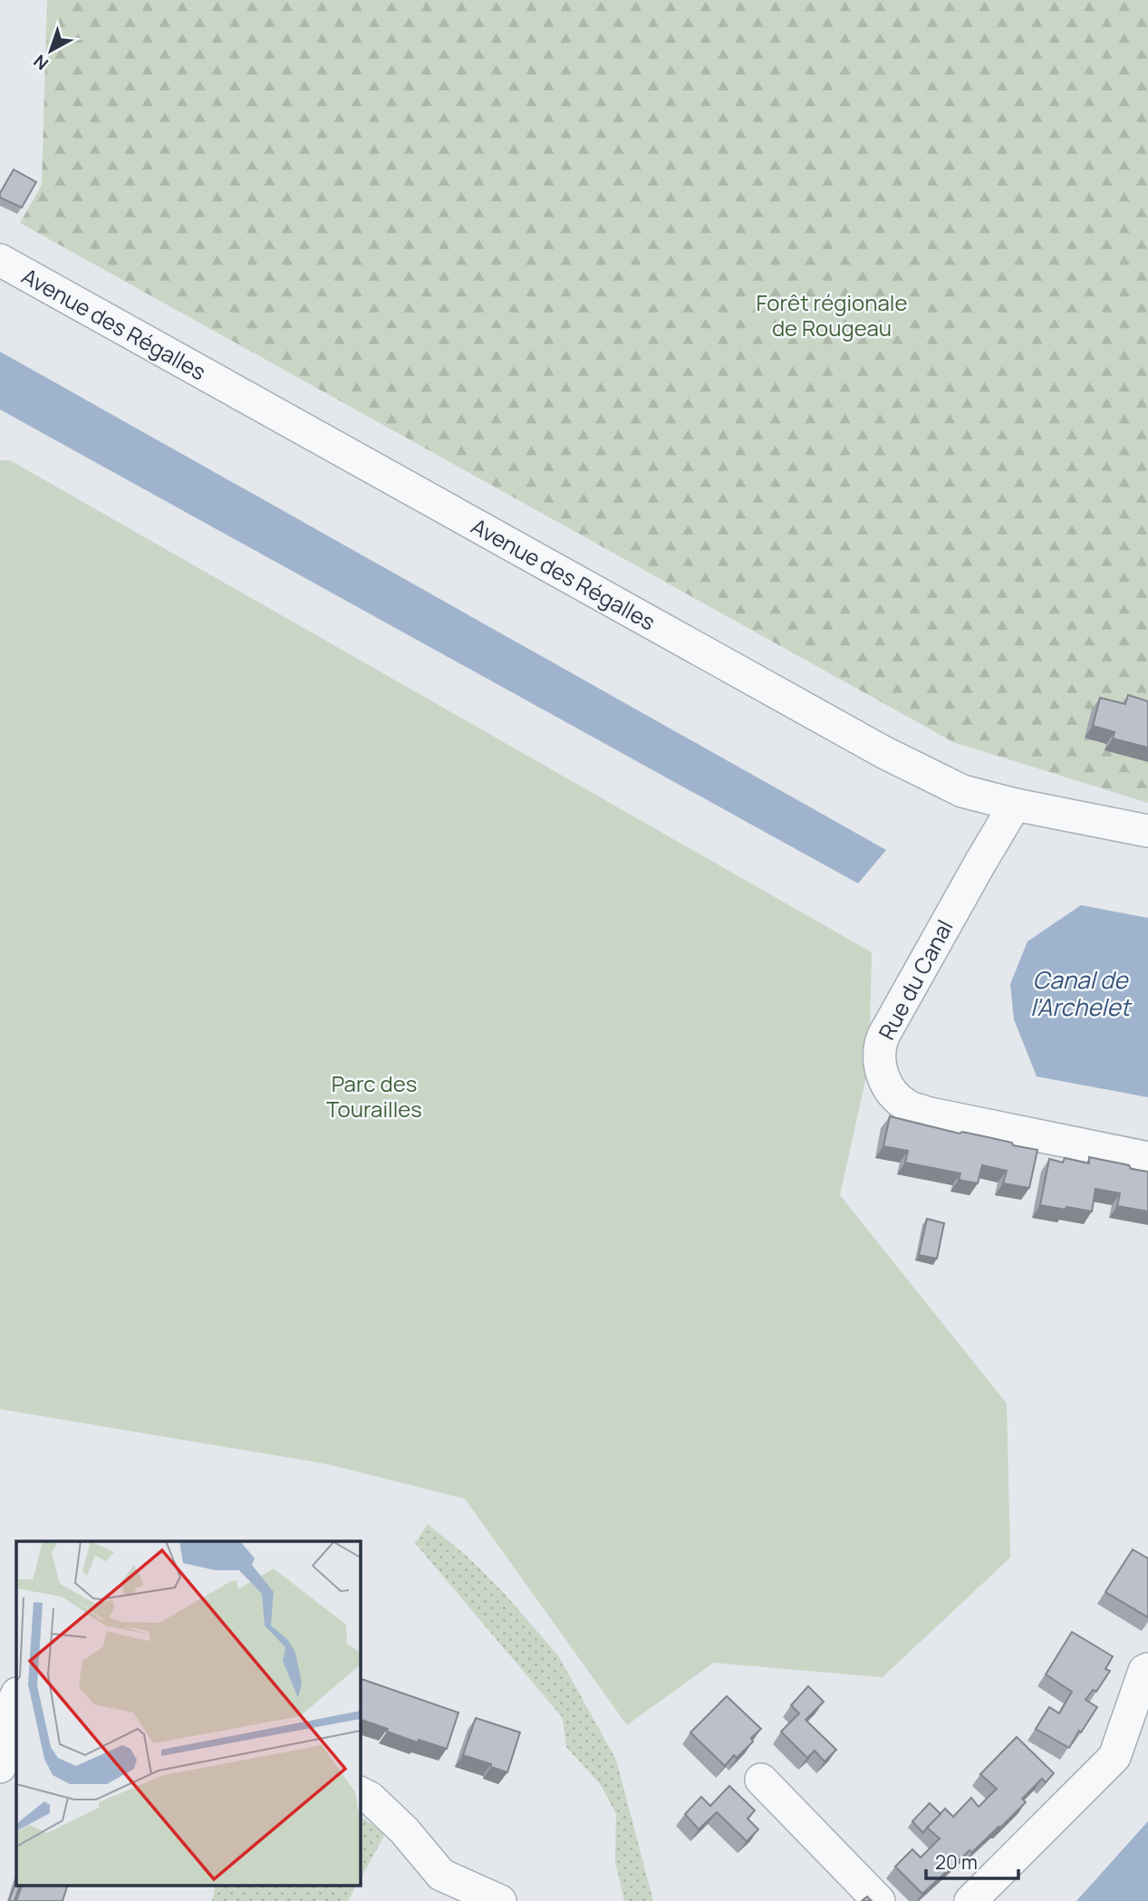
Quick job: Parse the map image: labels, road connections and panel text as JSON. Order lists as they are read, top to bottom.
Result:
{
  "streets": {
    "street": ["Avenue des Régalles", "Rue du Canal"]
  },
  "crossings": [
    ["Avenue des Régalles", "Rue du Canal"]
  ],
  "water": ["Canal de l'Archelet"],
  "parks": ["Forêt régionale de Rougeau", "Parc des Tourailles"],
  "scale_bar": "20 m",
  "north": "bottom left"
}
